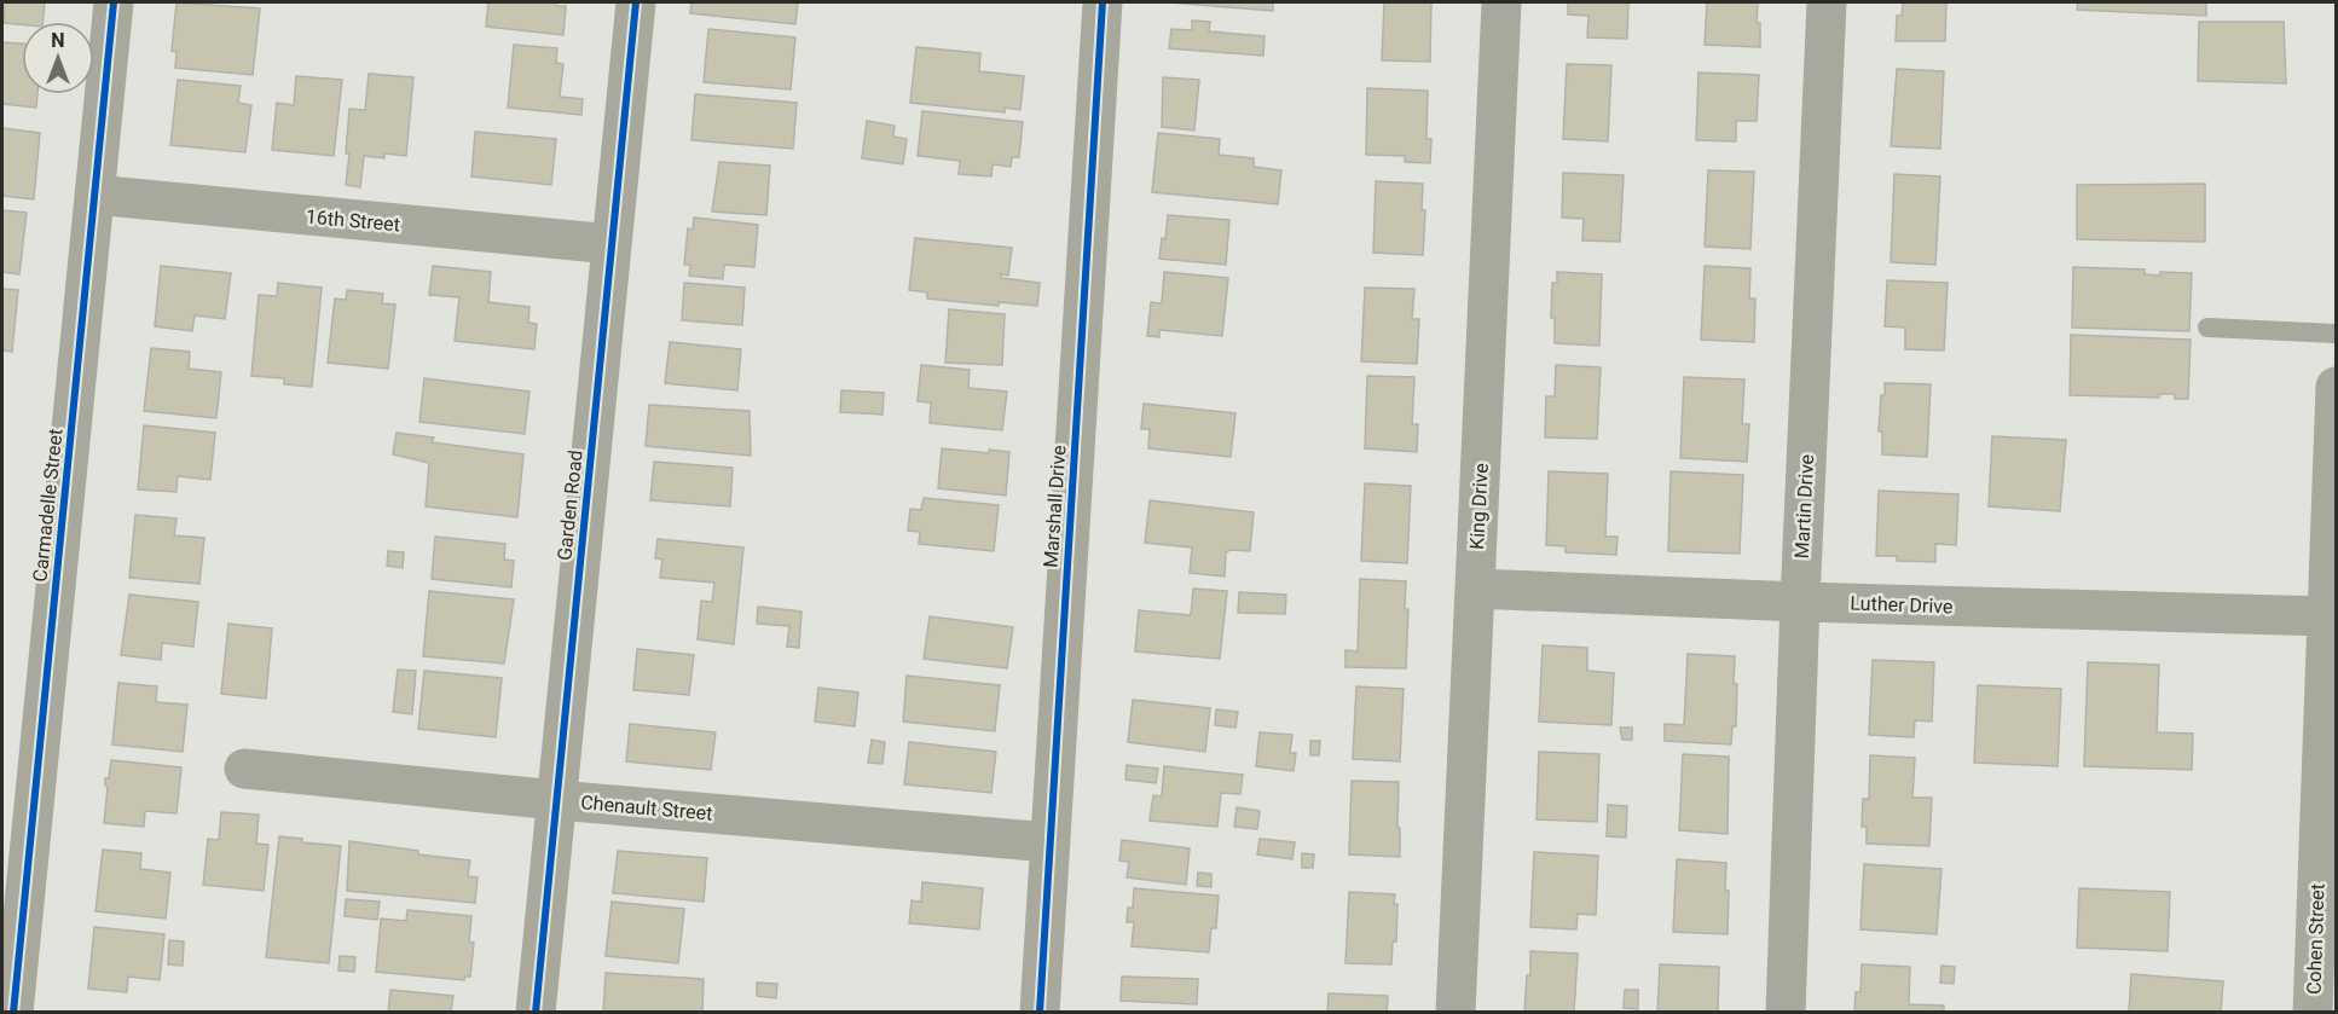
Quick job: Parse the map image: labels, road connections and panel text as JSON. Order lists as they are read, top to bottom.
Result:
{
  "streets": {
    "street": [
      "16th Street",
      "Carmadelle Street",
      "Garden Road",
      "Marshall Drive",
      "King Drive",
      "Martin Drive",
      "Luther Drive",
      "Chenault Street",
      "Cohen Street"
    ]
  },
  "crossings": [
    ["16th Street", "Carmadelle Street"],
    ["16th Street", "Garden Road"],
    ["Garden Road", "Chenault Street"],
    ["Marshall Drive", "Chenault Street"],
    ["King Drive", "Luther Drive"],
    ["Martin Drive", "Luther Drive"],
    ["Luther Drive", "Cohen Street"]
  ],
  "north": "top"
}
